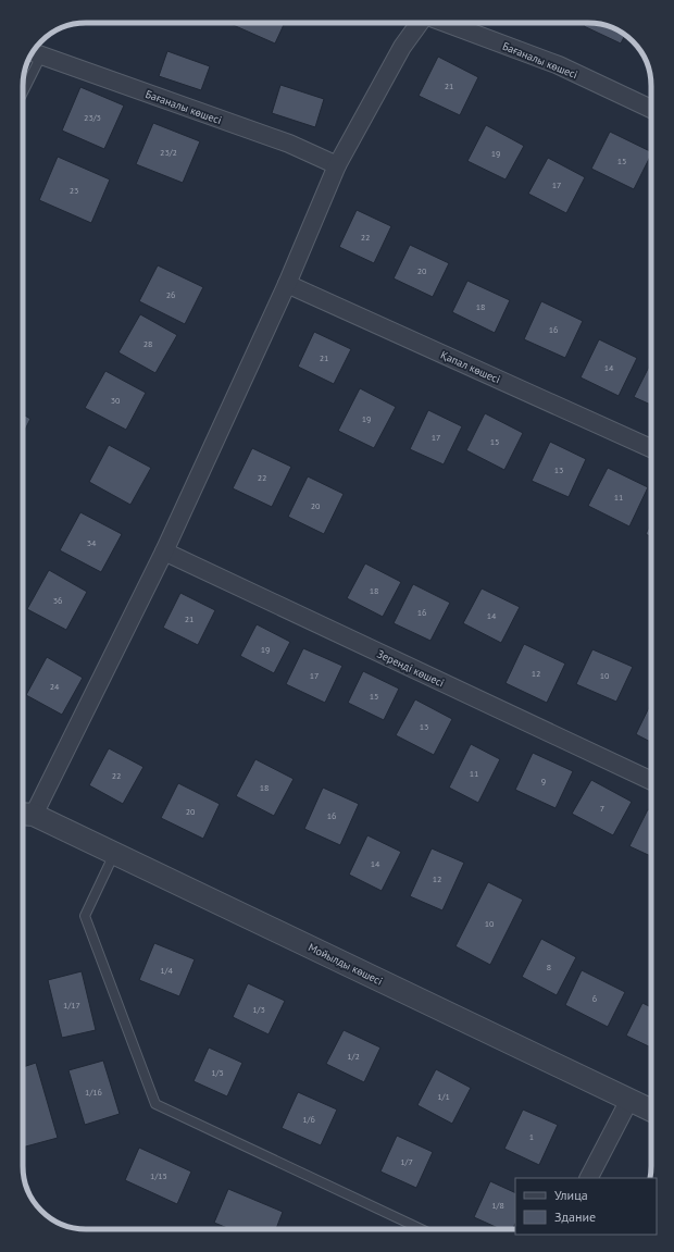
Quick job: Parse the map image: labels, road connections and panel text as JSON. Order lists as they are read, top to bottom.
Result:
{
  "streets": {
    "street": [
      "Бағаналы көшесі",
      "Қапал көшесі",
      "Зеренді көшесі",
      "Мойылды көшесі"
    ]
  },
  "house_numbers": [
    "21",
    "23/3",
    "23/2",
    "19",
    "15",
    "17",
    "23",
    "22",
    "20",
    "26",
    "18",
    "16",
    "28",
    "21",
    "14",
    "30",
    "19",
    "17",
    "15",
    "13",
    "22",
    "11",
    "20",
    "34",
    "18",
    "36",
    "16",
    "14",
    "21",
    "19",
    "12",
    "17",
    "10",
    "24",
    "15",
    "13",
    "11",
    "22",
    "9",
    "18",
    "7",
    "20",
    "16",
    "14",
    "12",
    "10",
    "8",
    "1/4",
    "6",
    "1/17",
    "1/3",
    "1/2",
    "1/5",
    "1/16",
    "1/1",
    "1/6",
    "1",
    "1/7",
    "1/15",
    "1/8"
  ],
  "legend": ["Улица", "Здание"]
}
